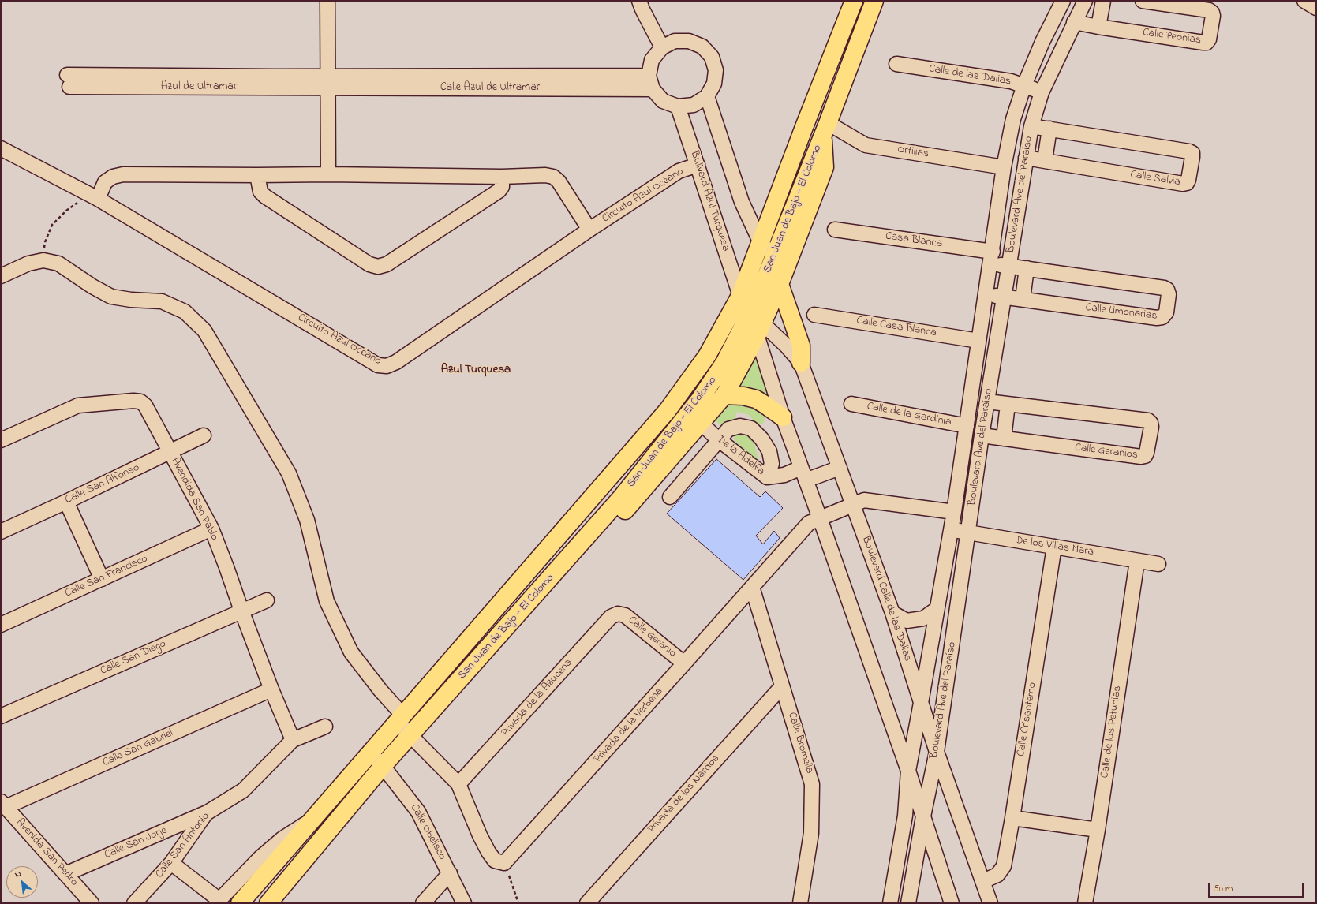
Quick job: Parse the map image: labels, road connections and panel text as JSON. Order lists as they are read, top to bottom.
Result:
{
  "streets": {
    "main road": ["San Juan de Bajo - El Colomo"],
    "street": [
      "Calle Peonias",
      "Calle de las Dalias",
      "Azul de Ultramar",
      "Calle Azul de Ultramar",
      "Ortilias",
      "Calle Salvia",
      "Boulevard Ave del Paraíso",
      "Circuito Azul Océano",
      "Bulivard Azul Turquesa",
      "Casa Blanca",
      "Calle Limonarias",
      "Calle Casa Blanca",
      "Calle de la Gardinia",
      "Calle Geranios",
      "De la Adelfa",
      "Calle San Alfonso",
      "Avendida San Pablo",
      "De los Villas Mara",
      "Calle San Francisco",
      "Boulevard Calle de las Dalias",
      "Calle Geranio",
      "Calle San Diego",
      "Privada de la Azucena",
      "Calle Crisantemo",
      "Privada de la Verbena",
      "Calle de los Petunias",
      "Calle Bromella",
      "Calle San Gabriel",
      "Privada de los Nardos",
      "Calle Obelisco",
      "Calle San Jorje",
      "Calle San Antonio",
      "Avenida San Pedro"
    ]
  },
  "crossings": [
    ["Calle Peonias", "Boulevard Ave del Paraíso"],
    ["Calle de las Dalias", "Boulevard Ave del Paraíso"],
    ["Azul de Ultramar", "Calle Azul de Ultramar"],
    ["Calle Azul de Ultramar", "Bulivard Azul Turquesa"],
    ["Ortilias", "Boulevard Ave del Paraíso"],
    ["Ortilias", "San Juan de Bajo - El Colomo"],
    ["Calle Salvia", "Boulevard Ave del Paraíso"],
    ["Boulevard Ave del Paraíso", "Casa Blanca"],
    ["Boulevard Ave del Paraíso", "Calle Limonarias"],
    ["Boulevard Ave del Paraíso", "Calle Casa Blanca"],
    ["Boulevard Ave del Paraíso", "Calle de la Gardinia"],
    ["Boulevard Ave del Paraíso", "Calle Geranios"],
    ["Boulevard Ave del Paraíso", "De los Villas Mara"],
    ["Boulevard Ave del Paraíso", "Boulevard Calle de las Dalias"],
    ["Boulevard Ave del Paraíso", "Privada de la Verbena"],
    ["Circuito Azul Océano", "Bulivard Azul Turquesa"],
    ["Bulivard Azul Turquesa", "San Juan de Bajo - El Colomo"],
    ["Bulivard Azul Turquesa", "Boulevard Calle de las Dalias"],
    ["San Juan de Bajo - El Colomo", "Boulevard Calle de las Dalias"],
    ["San Juan de Bajo - El Colomo", "Calle Obelisco"],
    ["Casa Blanca", "Calle Limonarias"],
    ["De la Adelfa", "Boulevard Calle de las Dalias"],
    ["Calle San Alfonso", "Avendida San Pablo"],
    ["Avendida San Pablo", "Calle San Francisco"],
    ["Avendida San Pablo", "Calle San Diego"],
    ["Avendida San Pablo", "Calle San Gabriel"],
    ["Avendida San Pablo", "Calle San Antonio"],
    ["De los Villas Mara", "Calle Crisantemo"],
    ["De los Villas Mara", "Calle de los Petunias"],
    ["Boulevard Calle de las Dalias", "Calle Crisantemo"],
    ["Boulevard Calle de las Dalias", "Privada de la Verbena"],
    ["Calle Geranio", "Privada de la Azucena"],
    ["Calle Geranio", "Privada de la Verbena"],
    ["Privada de la Verbena", "Calle Bromella"],
    ["Calle Bromella", "Privada de los Nardos"],
    ["Calle San Gabriel", "Avenida San Pedro"],
    ["Calle San Jorje", "Calle San Antonio"],
    ["Calle San Jorje", "Avenida San Pedro"]
  ],
  "districts": ["Azul Turquesa"],
  "scale_bar": "50 m",
  "north": "top left"
}
